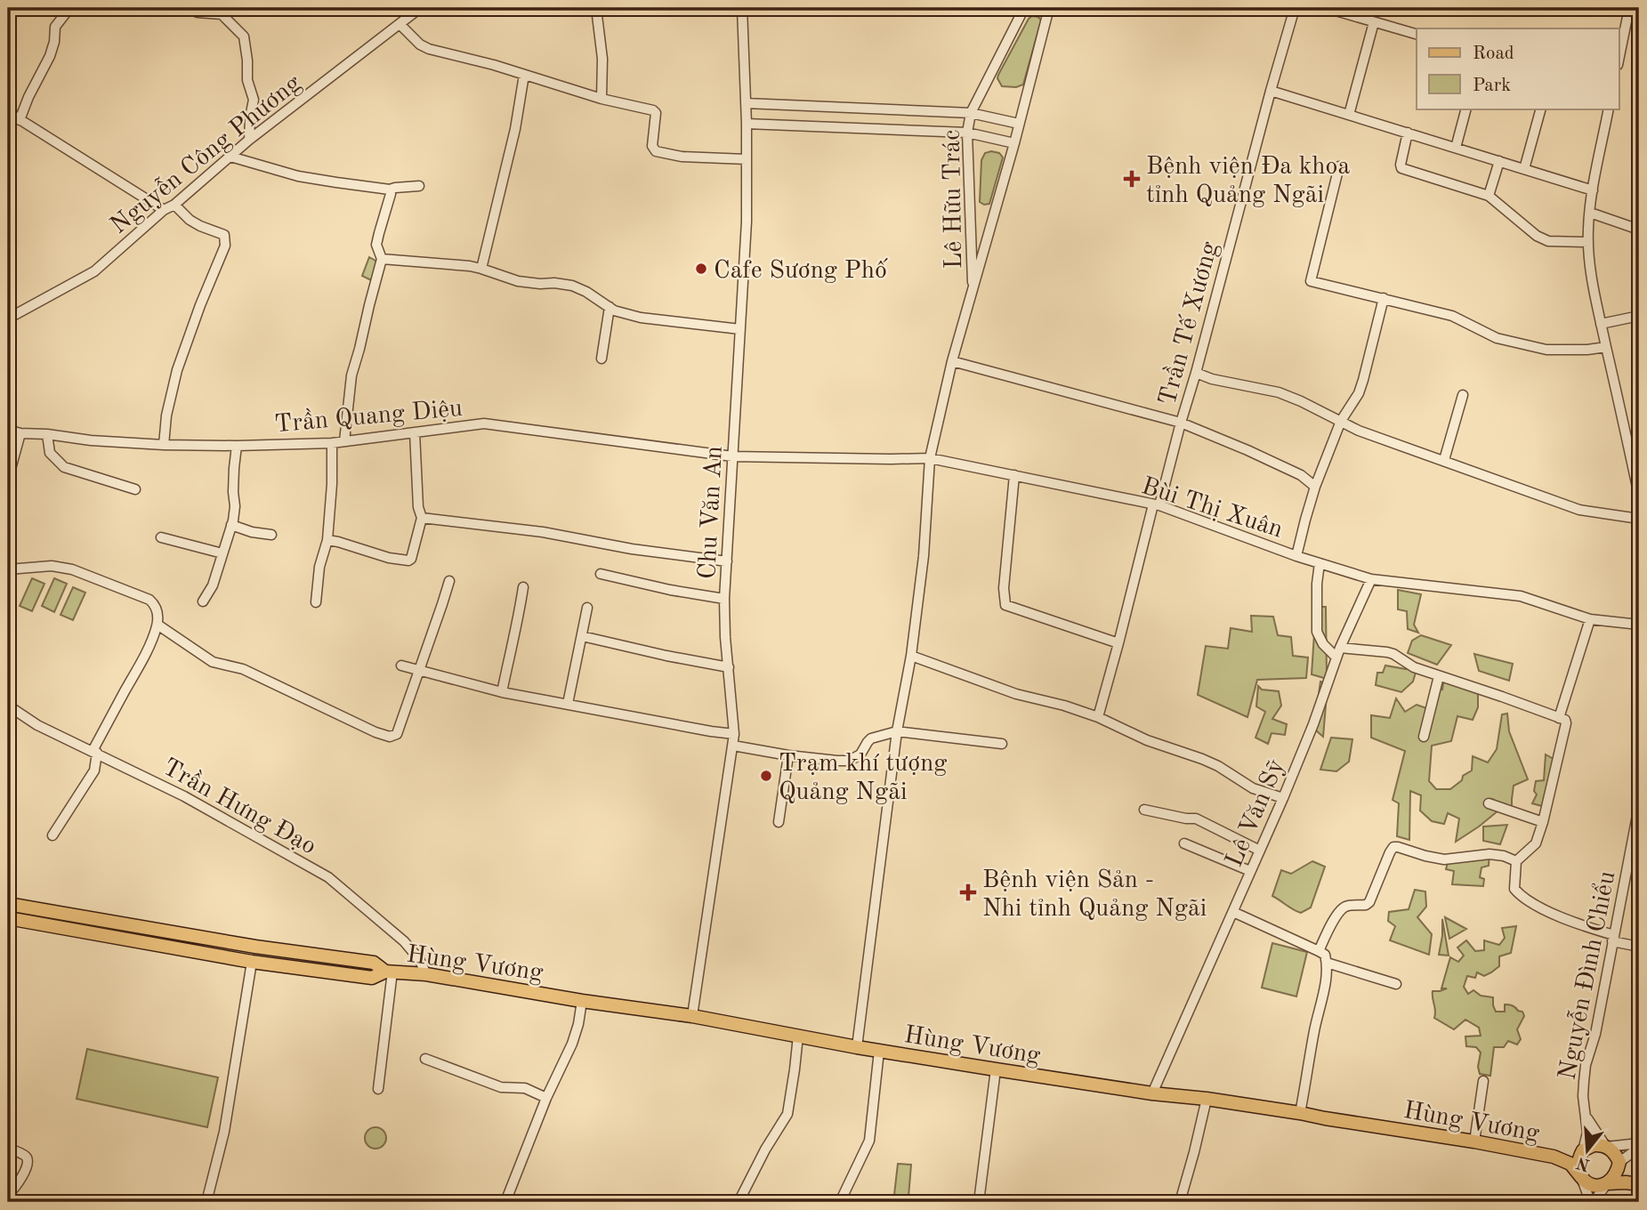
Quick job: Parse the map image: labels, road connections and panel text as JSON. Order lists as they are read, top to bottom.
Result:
{
  "streets": {
    "main road": ["Hùng Vương"],
    "street": [
      "Nguyễn Công Phương",
      "Lê Hữu Trác",
      "Trần Tế Xương",
      "Trần Quang Diệu",
      "Bùi Thị Xuân",
      "Chu Văn An",
      "Trần Hưng Đạo",
      "Lê Văn Sỹ",
      "Nguyễn Đình Chiểu"
    ]
  },
  "crossings": [
    ["Lê Hữu Trác", "Bùi Thị Xuân"],
    ["Lê Hữu Trác", "Hùng Vương"],
    ["Trần Tế Xương", "Bùi Thị Xuân"],
    ["Trần Quang Diệu", "Bùi Thị Xuân"],
    ["Trần Quang Diệu", "Chu Văn An"],
    ["Bùi Thị Xuân", "Chu Văn An"],
    ["Bùi Thị Xuân", "Lê Văn Sỹ"],
    ["Chu Văn An", "Hùng Vương"],
    ["Trần Hưng Đạo", "Hùng Vương"],
    ["Lê Văn Sỹ", "Hùng Vương"]
  ],
  "places": {
    "health": ["Bệnh viện Đa khoa tỉnh Quảng Ngãi", "Bệnh viện Sản - Nhi tỉnh Quảng Ngãi"],
    "other": ["Cafe Sương Phố", "Trạm khí tượng Quảng Ngãi"]
  },
  "legend": ["Road", "Park"],
  "north": "bottom"
}
